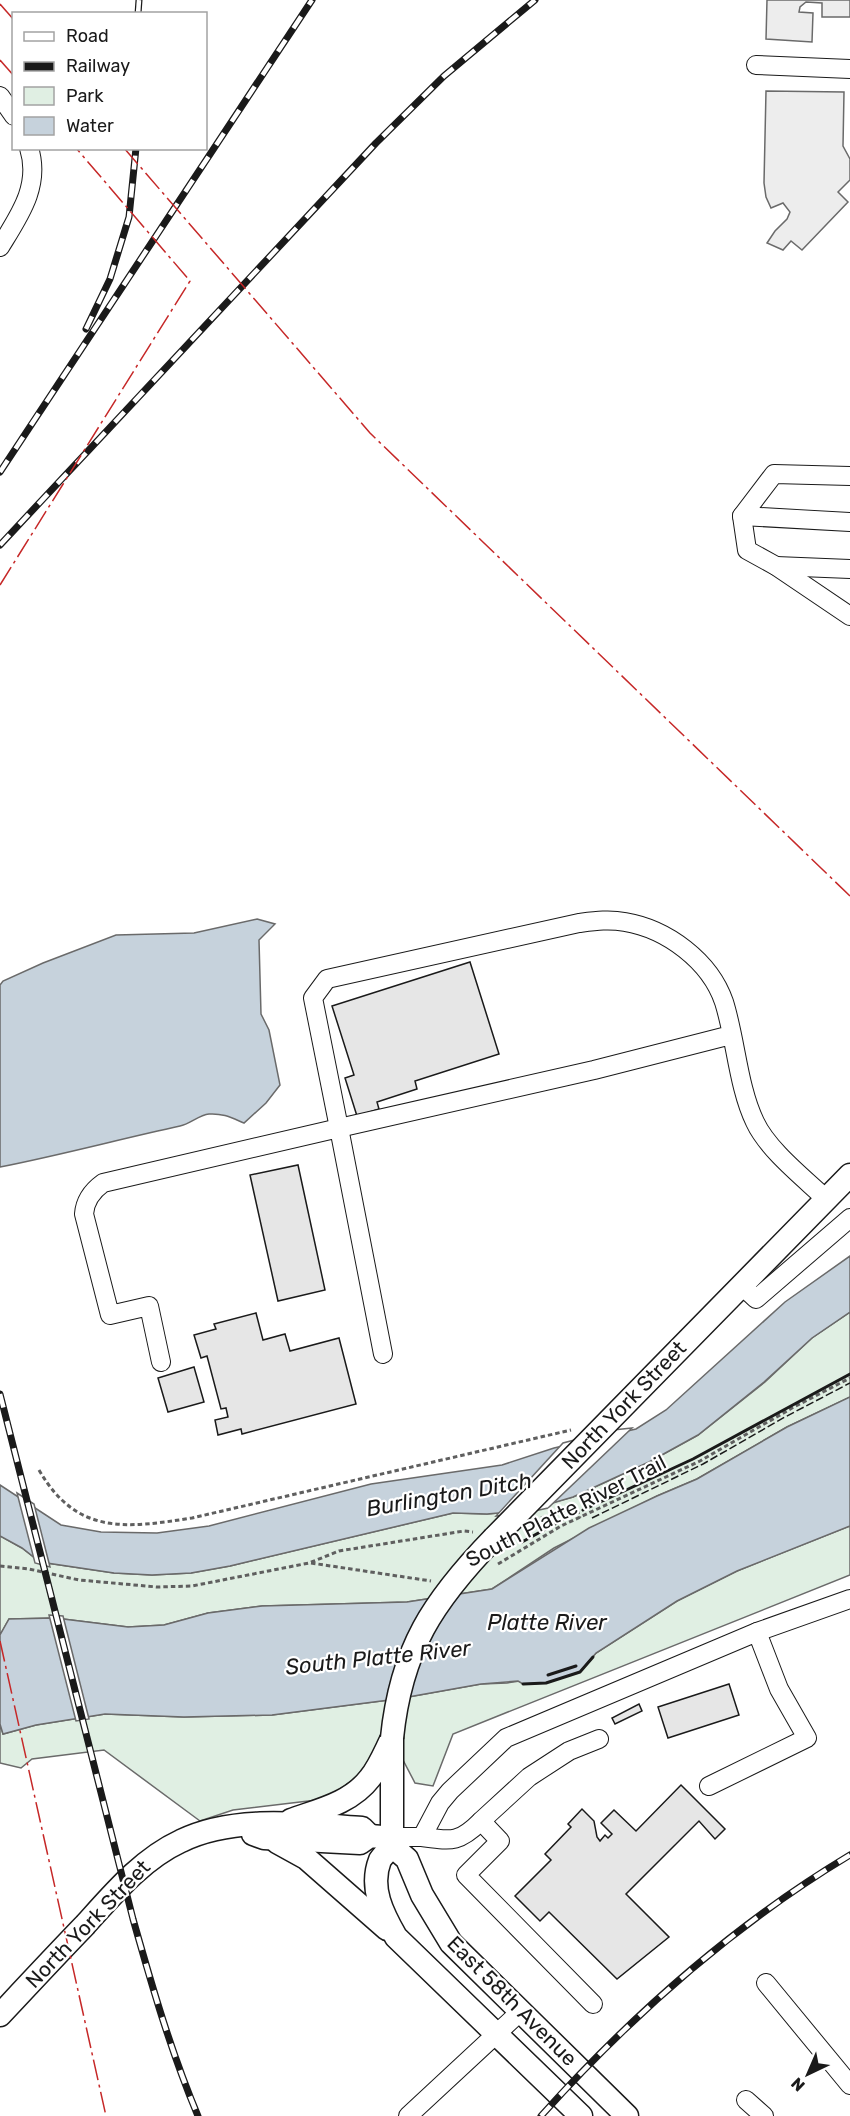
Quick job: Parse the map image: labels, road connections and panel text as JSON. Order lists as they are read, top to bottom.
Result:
{
  "streets": {
    "main road": ["North York Street", "East 58th Avenue"],
    "path": ["South Platte River Trail"]
  },
  "crossings": [
    ["North York Street", "East 58th Avenue"]
  ],
  "water": ["Burlington Ditch", "Platte River", "South Platte River"],
  "legend": [
    "Road",
    "Railway",
    "Park",
    "Water"
  ],
  "north": "bottom left"
}
